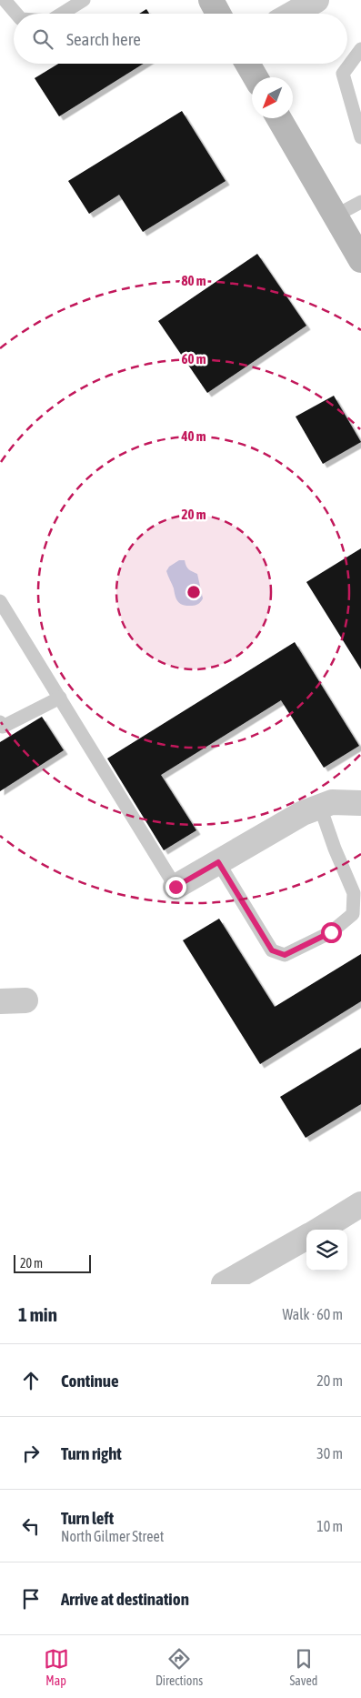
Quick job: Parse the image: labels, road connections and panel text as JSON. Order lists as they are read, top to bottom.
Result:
{
  "scale_bar": "20 m",
  "north": "bottom left",
  "page": {
    "search": "Search here",
    "scale": "20 m",
    "heading": ["1 min", "Walk · 60 m"],
    "list": [
      ["Continue", "20 m"],
      ["Turn right", "30 m"],
      ["Turn left", "North Gilmer Street", "10 m"],
      "Arrive at destination"
    ],
    "nav": ["Map", "Directions", "Saved"]
  },
  "rings": [
    "80 m",
    "60 m",
    "40 m",
    "20 m"
  ]
}
